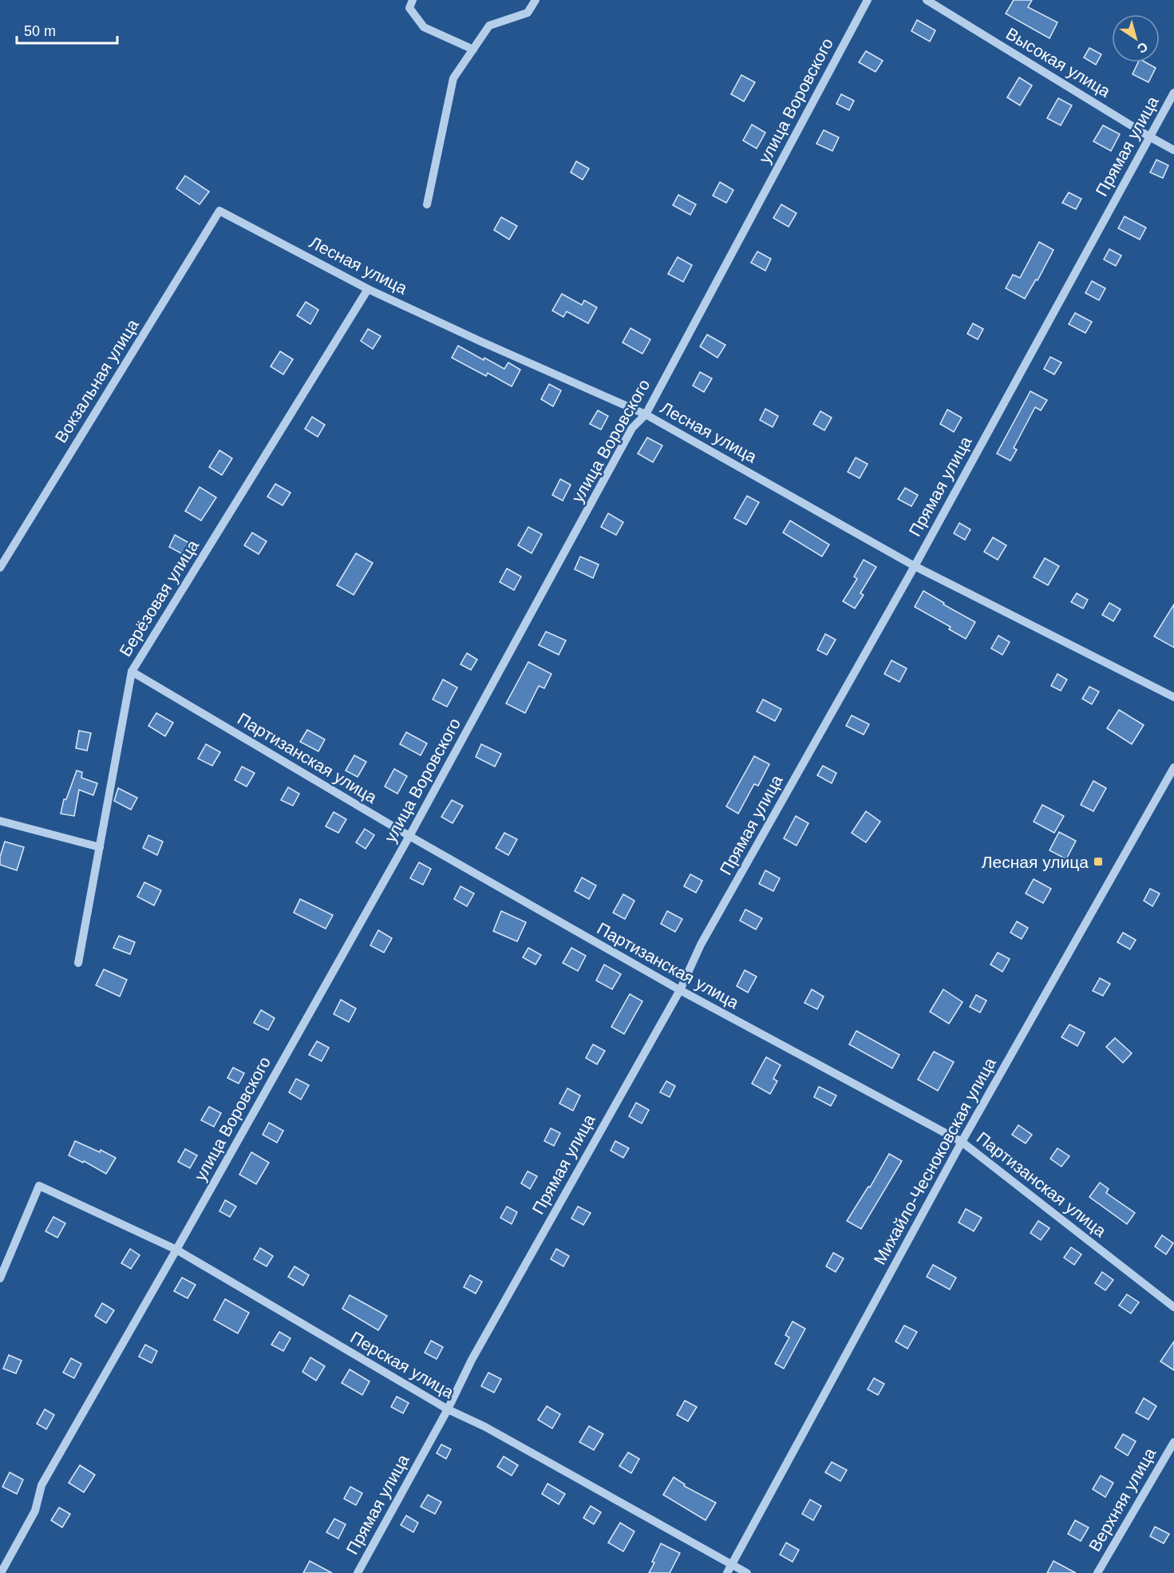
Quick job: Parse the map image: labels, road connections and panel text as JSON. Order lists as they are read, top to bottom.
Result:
{
  "streets": {
    "street": [
      "Высокая улица",
      "улица Воровского",
      "Прямая улица",
      "Лесная улица",
      "Вокзальная улица",
      "Берёзовая улица",
      "Партизанская улица",
      "Михайло-Чесноковская улица",
      "Перская улица",
      "Верхняя улица"
    ]
  },
  "crossings": [
    ["Высокая улица", "Прямая улица"],
    ["улица Воровского", "Лесная улица"],
    ["улица Воровского", "Партизанская улица"],
    ["улица Воровского", "Перская улица"],
    ["Прямая улица", "Лесная улица"],
    ["Прямая улица", "Партизанская улица"],
    ["Прямая улица", "Перская улица"],
    ["Лесная улица", "Вокзальная улица"],
    ["Лесная улица", "Берёзовая улица"],
    ["Берёзовая улица", "Партизанская улица"],
    ["Партизанская улица", "Михайло-Чесноковская улица"],
    ["Михайло-Чесноковская улица", "Перская улица"]
  ],
  "places": {
    "transit": ["Лесная улица"]
  },
  "scale_bar": "50 m",
  "north": "bottom right"
}
